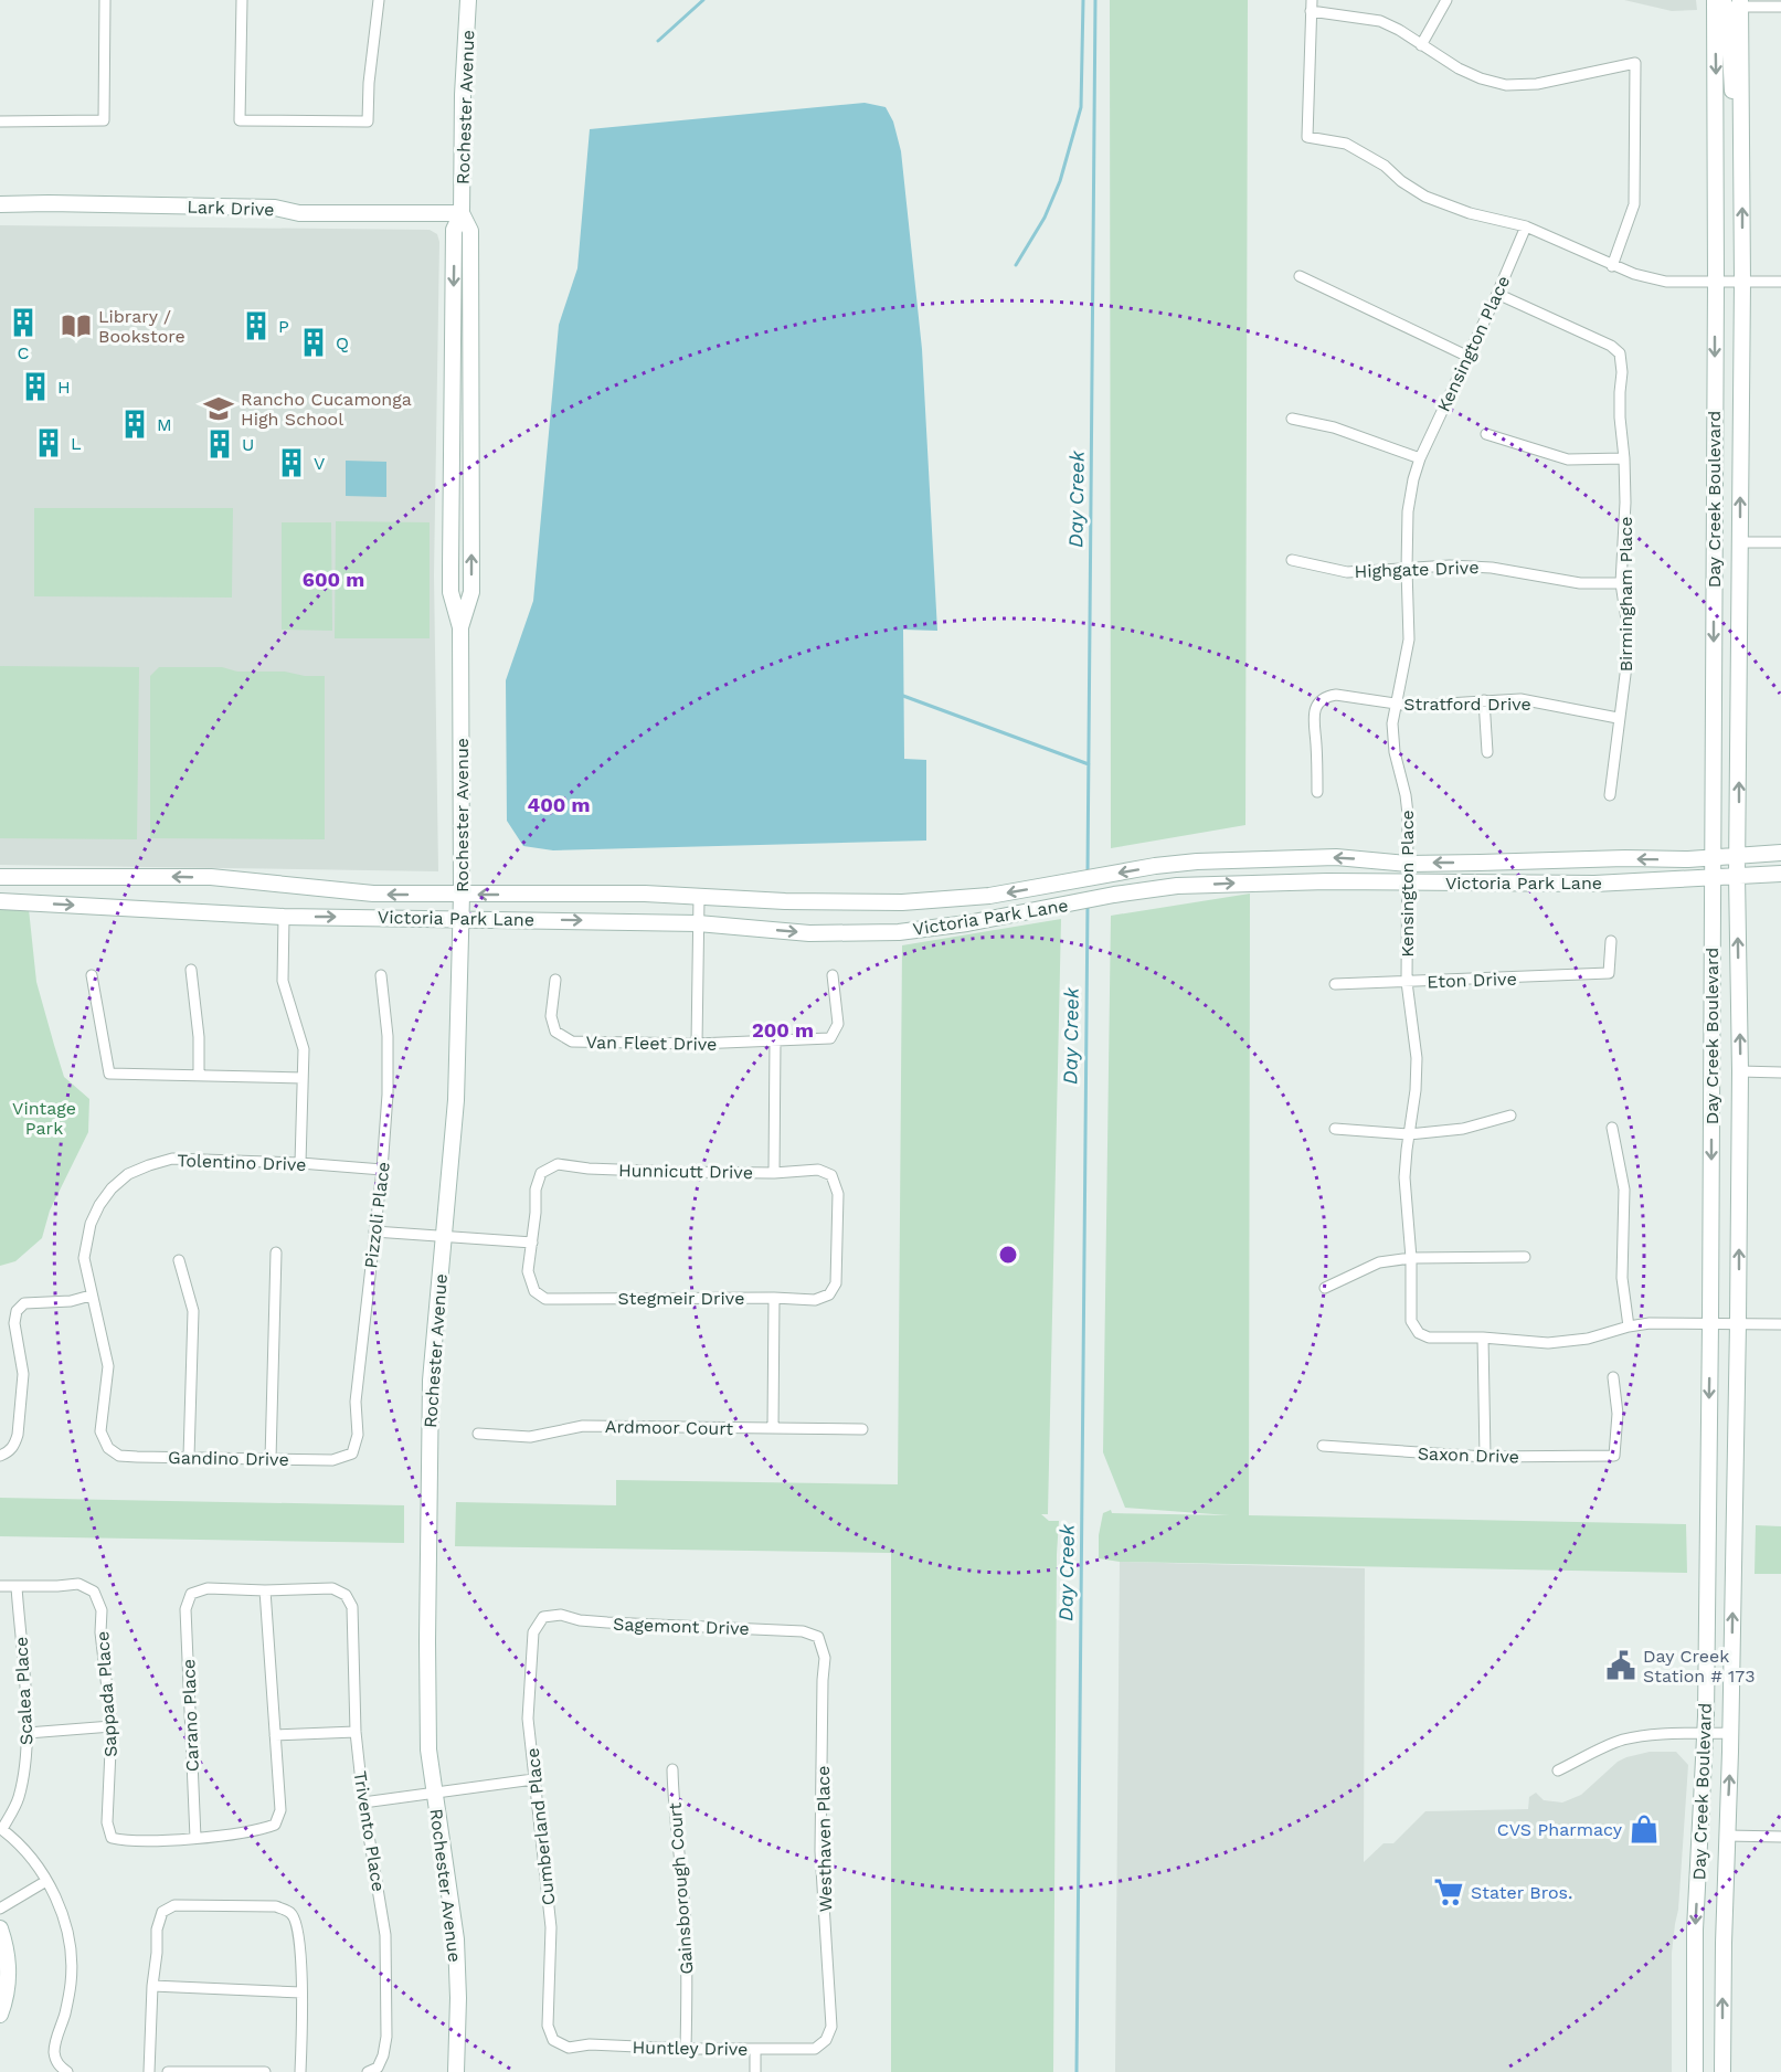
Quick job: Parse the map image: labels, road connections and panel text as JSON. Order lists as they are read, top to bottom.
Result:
{
  "streets": {
    "main road": [
      "Rochester Avenue",
      "Lark Drive",
      "Day Creek Boulevard",
      "Victoria Park Lane"
    ],
    "street": [
      "Kensington Place",
      "Highgate Drive",
      "Birmingham Place",
      "Stratford Drive",
      "Eton Drive",
      "Van Fleet Drive",
      "Tolentino Drive",
      "Hunnicutt Drive",
      "Pizzoli Place",
      "Stegmeir Drive",
      "Ardmoor Court",
      "Saxon Drive",
      "Gandino Drive",
      "Sagemont Drive",
      "Scalea Place",
      "Sappada Place",
      "Carano Place",
      "Cumberland Place",
      "Trivento Place",
      "Westhaven Place",
      "Gainsborough Court",
      "Huntley Drive"
    ]
  },
  "crossings": [
    ["Rochester Avenue", "Lark Drive"],
    ["Rochester Avenue", "Victoria Park Lane"],
    ["Kensington Place", "Highgate Drive"],
    ["Kensington Place", "Birmingham Place"],
    ["Kensington Place", "Stratford Drive"],
    ["Kensington Place", "Victoria Park Lane"],
    ["Kensington Place", "Eton Drive"],
    ["Day Creek Boulevard", "Victoria Park Lane"],
    ["Highgate Drive", "Birmingham Place"],
    ["Birmingham Place", "Stratford Drive"],
    ["Tolentino Drive", "Pizzoli Place"],
    ["Tolentino Drive", "Gandino Drive"],
    ["Hunnicutt Drive", "Stegmeir Drive"],
    ["Pizzoli Place", "Gandino Drive"],
    ["Sagemont Drive", "Cumberland Place"],
    ["Sagemont Drive", "Westhaven Place"],
    ["Scalea Place", "Sappada Place"],
    ["Sappada Place", "Carano Place"],
    ["Carano Place", "Trivento Place"],
    ["Cumberland Place", "Huntley Drive"],
    ["Westhaven Place", "Huntley Drive"],
    ["Gainsborough Court", "Huntley Drive"]
  ],
  "water": ["Day Creek"],
  "parks": ["Vintage Park"],
  "places": {
    "building": [
      "C",
      "P",
      "Q",
      "H",
      "M",
      "L",
      "U",
      "V"
    ],
    "library": ["Library / Bookstore"],
    "school or university": ["Rancho Cucamonga High School"],
    "public building": ["Day Creek Station # 173"],
    "shop": ["CVS Pharmacy"],
    "supermarket": ["Stater Bros."]
  },
  "rings": ["600 m", "400 m", "200 m"]
}
